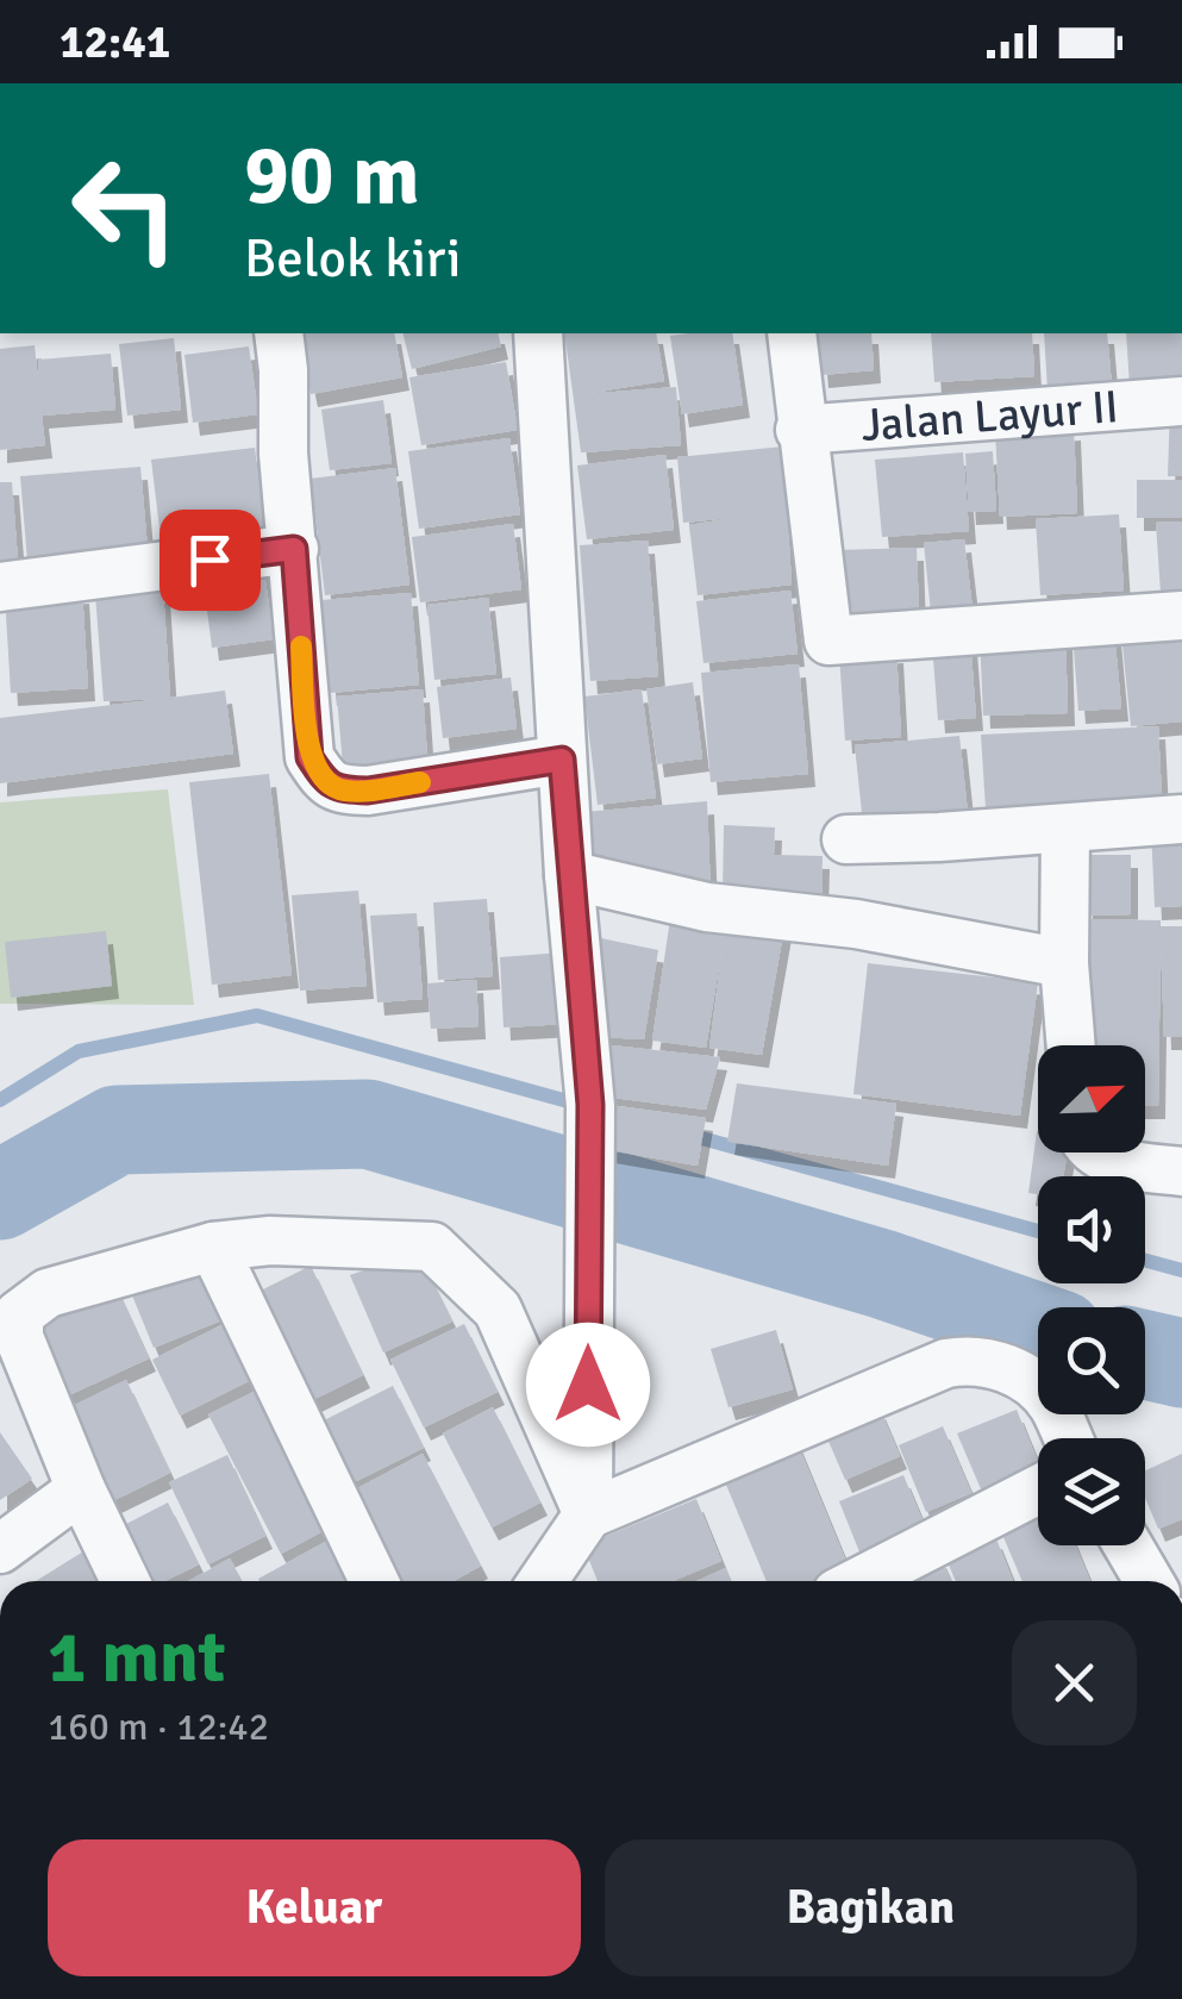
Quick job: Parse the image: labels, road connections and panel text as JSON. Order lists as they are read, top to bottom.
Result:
{
  "streets": {
    "street": ["Jalan Layur II"]
  },
  "north": "top right",
  "page": {
    "status": "12:41",
    "turn": ["90 m", "Belok kiri"],
    "heading": ["1 mnt", "160 m · 12:42"],
    "buttons": ["Keluar", "Bagikan"]
  }
}
